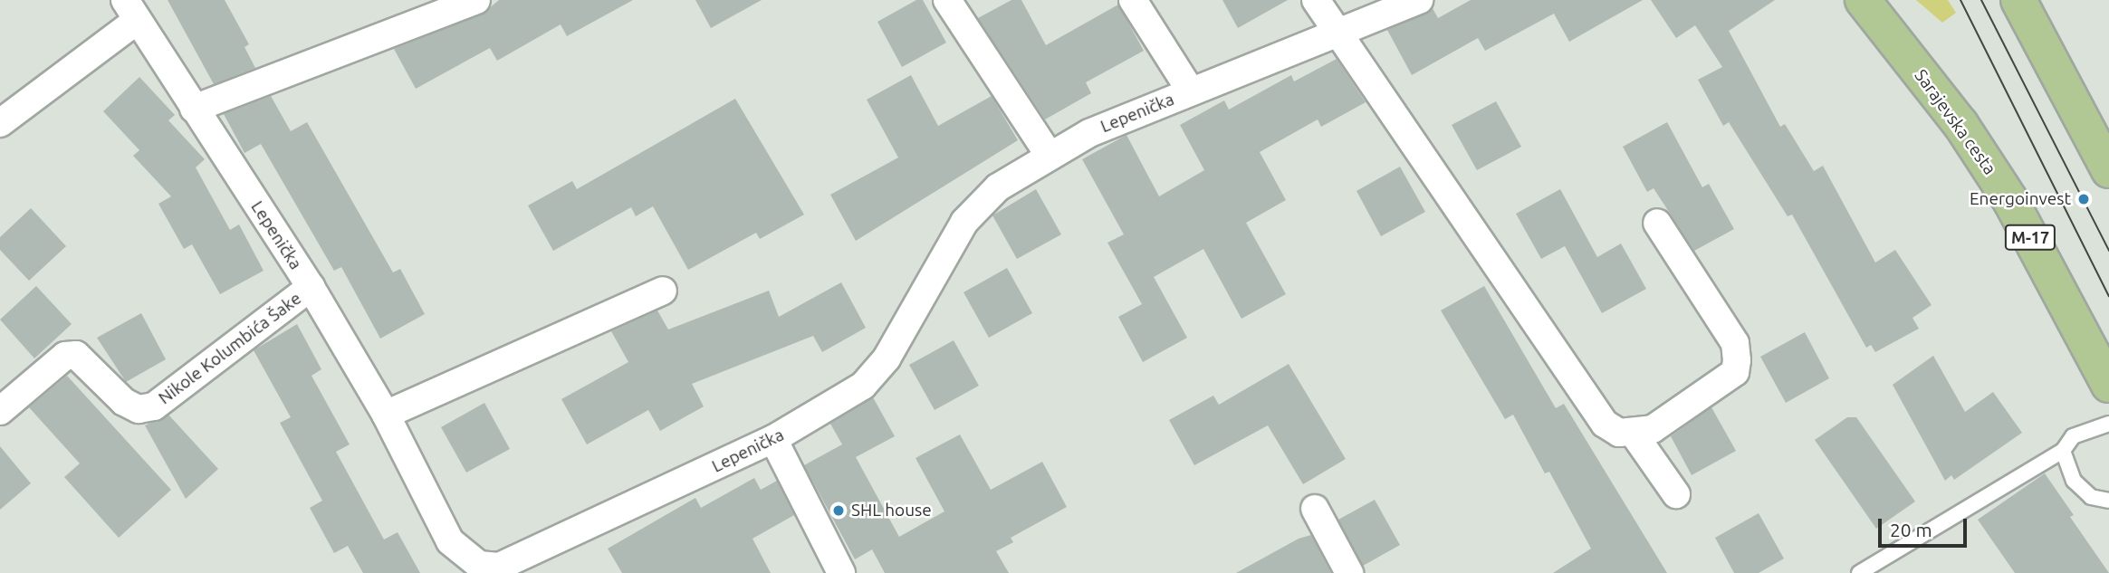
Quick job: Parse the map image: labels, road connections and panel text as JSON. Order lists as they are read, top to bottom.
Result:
{
  "streets": {
    "main road": ["Sarajevska cesta", "M-17"],
    "street": ["Lepenička", "Nikole Kolumbića Šake"]
  },
  "crossings": [
    ["Lepenička", "Nikole Kolumbića Šake"]
  ],
  "places": ["Energoinvest", "SHL house"],
  "scale_bar": "20 m"
}
